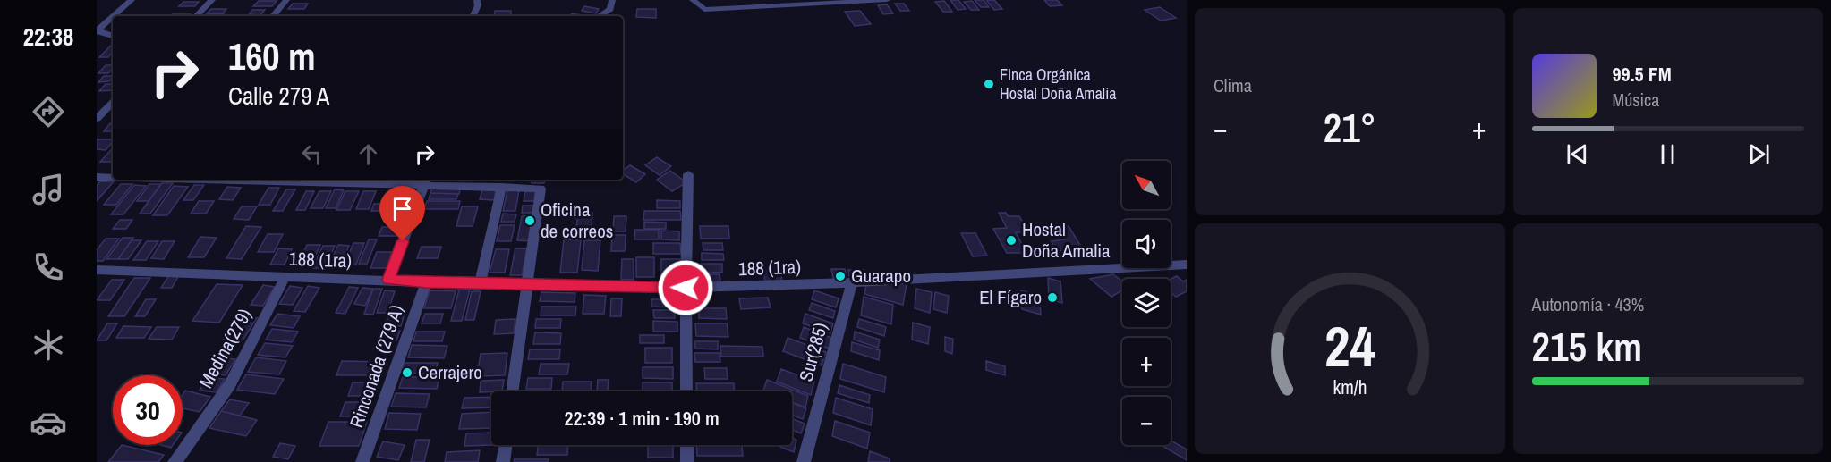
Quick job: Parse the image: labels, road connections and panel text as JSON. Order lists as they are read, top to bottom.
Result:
{
  "streets": {
    "street": [
      "188 (1ra)",
      "Medina(279)",
      "Sur(285)",
      "Rinconada (279 A)"
    ]
  },
  "crossings": [
    ["188 (1ra)", "Medina(279)"],
    ["188 (1ra)", "Sur(285)"],
    ["188 (1ra)", "Rinconada (279 A)"]
  ],
  "places": [
    "Finca Orgánica Hostal Doña Amalia",
    "Oficina de correos",
    "Hostal Doña Amalia",
    "Guarapo",
    "El Fígaro",
    "Cerrajero"
  ],
  "north": "top left",
  "page": {
    "tabs": "22:38",
    "tile": [
      "Clima",
      ["Autonomía · 43%", "215 km"]
    ],
    "turn": ["160 m", "Calle 279 A"],
    "song": ["99.5 FM", "Música"],
    "heat": ["−", "21°", "+"],
    "map_buttons": ["+", "−"],
    "limit": "30",
    "trip": "22:39 · 1 min · 190 m",
    "gauge": ["24", "km/h"]
  }
}
